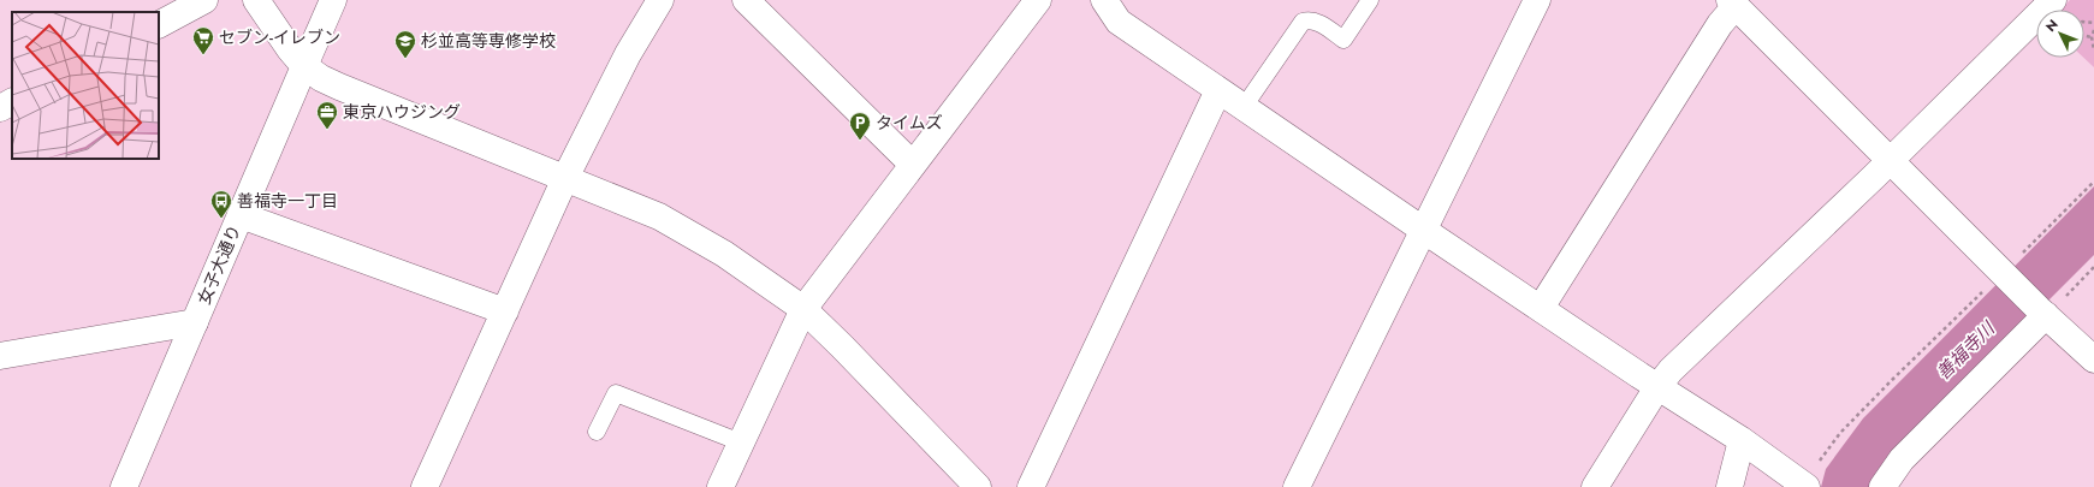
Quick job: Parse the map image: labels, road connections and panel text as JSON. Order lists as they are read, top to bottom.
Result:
{
  "streets": {
    "street": ["女子大通り"]
  },
  "water": ["善福寺川"],
  "places": {
    "supermarket": ["セブン-イレブン"],
    "school or university": ["杉並高等専修学校"],
    "office": ["東京ハウジング"],
    "parking": ["タイムズ"],
    "bus stop": ["善福寺一丁目"]
  },
  "north": "top left"
}
